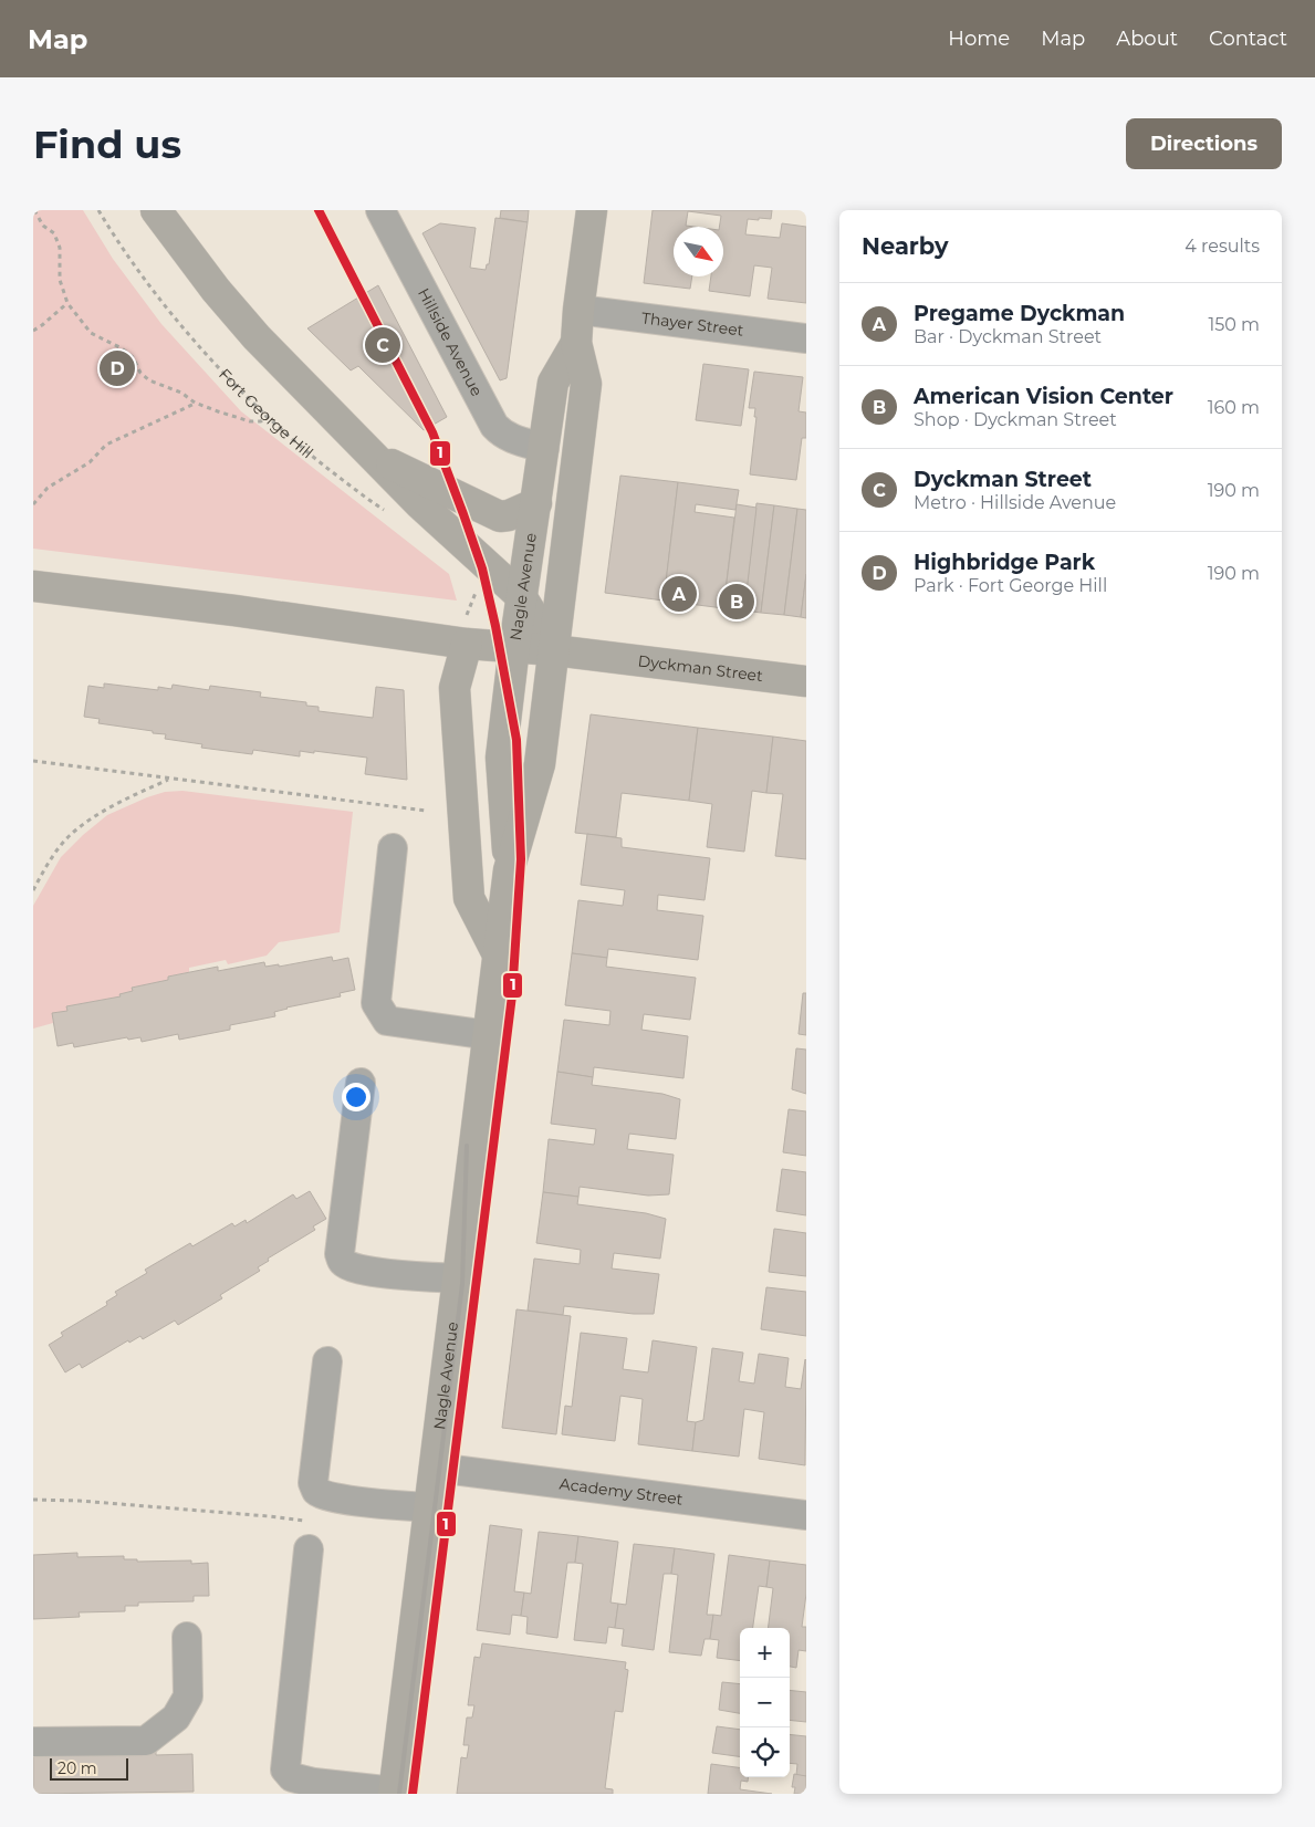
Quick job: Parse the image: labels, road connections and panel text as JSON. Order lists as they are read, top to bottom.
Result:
{
  "streets": {
    "main road": ["Nagle Avenue", "Dyckman Street"],
    "street": ["Thayer Street", "Hillside Avenue", "Academy Street"],
    "path": ["Fort George Hill"]
  },
  "crossings": [
    ["Thayer Street", "Nagle Avenue"],
    ["Hillside Avenue", "Nagle Avenue"],
    ["Nagle Avenue", "Dyckman Street"],
    ["Nagle Avenue", "Academy Street"]
  ],
  "lines": ["transit line 1"],
  "scale_bar": "20 m",
  "north": "bottom right",
  "page": {
    "header": "Map",
    "nav": [
      "Home",
      "Map",
      "About",
      "Contact"
    ],
    "buttons": "Directions",
    "title": "Find us",
    "heading": ["Nearby", "4 results"],
    "list": [
      {
        "mark": "A",
        "name": "Pregame Dyckman",
        "note": "Bar · Dyckman Street",
        "value": "150 m"
      },
      {
        "mark": "B",
        "name": "American Vision Center",
        "note": "Shop · Dyckman Street",
        "value": "160 m"
      },
      {
        "mark": "C",
        "name": "Dyckman Street",
        "note": "Metro · Hillside Avenue",
        "value": "190 m"
      },
      {
        "mark": "D",
        "name": "Highbridge Park",
        "note": "Park · Fort George Hill",
        "value": "190 m"
      }
    ],
    "pins": [
      "C",
      "D",
      "A",
      "B"
    ],
    "map_buttons": ["+", "−"],
    "scale": "20 m"
  }
}
